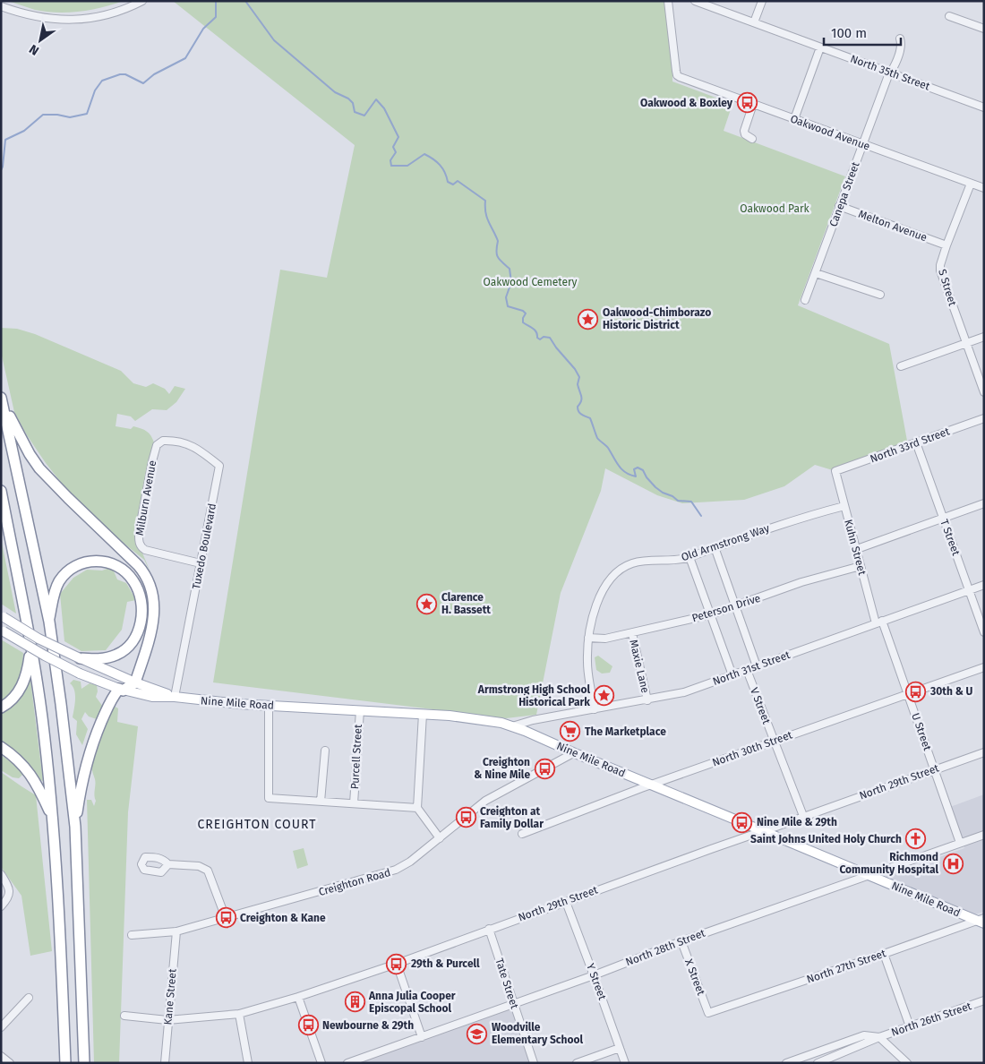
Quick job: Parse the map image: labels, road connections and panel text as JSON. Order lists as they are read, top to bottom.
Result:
{
  "streets": {
    "main road": ["Nine Mile Road"],
    "street": [
      "North 35th Street",
      "Oakwood Avenue",
      "Canepa Street",
      "Melton Avenue",
      "S Street",
      "North 33rd Street",
      "Milburn Avenue",
      "T Street",
      "Old Armstrong Way",
      "Tuxedo Boulevard",
      "Kuhn Street",
      "Peterson Drive",
      "Maxie Lane",
      "North 31st Street",
      "V Street",
      "U Street",
      "North 30th Street",
      "Purcell Street",
      "North 29th Street",
      "Creighton Road",
      "North 28th Street",
      "North 27th Street",
      "X Street",
      "Y Street",
      "Tate Street",
      "Kane Street",
      "North 26th Street"
    ]
  },
  "crossings": [
    ["North 35th Street", "Canepa Street"],
    ["Oakwood Avenue", "Canepa Street"],
    ["Oakwood Avenue", "S Street"],
    ["Canepa Street", "Melton Avenue"],
    ["Melton Avenue", "S Street"],
    ["North 33rd Street", "T Street"],
    ["North 33rd Street", "Kuhn Street"],
    ["Milburn Avenue", "Tuxedo Boulevard"],
    ["T Street", "North 31st Street"],
    ["Old Armstrong Way", "Kuhn Street"],
    ["Old Armstrong Way", "Peterson Drive"],
    ["Old Armstrong Way", "North 31st Street"],
    ["Tuxedo Boulevard", "Nine Mile Road"],
    ["Kuhn Street", "Peterson Drive"],
    ["Kuhn Street", "North 31st Street"],
    ["Kuhn Street", "U Street"],
    ["Peterson Drive", "Maxie Lane"],
    ["Maxie Lane", "North 31st Street"],
    ["North 31st Street", "Nine Mile Road"],
    ["North 31st Street", "V Street"],
    ["North 31st Street", "U Street"],
    ["Nine Mile Road", "North 30th Street"],
    ["Nine Mile Road", "Purcell Street"],
    ["Nine Mile Road", "North 29th Street"],
    ["Nine Mile Road", "Creighton Road"],
    ["Nine Mile Road", "North 28th Street"],
    ["Nine Mile Road", "North 27th Street"],
    ["V Street", "North 30th Street"],
    ["V Street", "North 29th Street"],
    ["U Street", "North 30th Street"],
    ["U Street", "North 29th Street"],
    ["U Street", "North 28th Street"],
    ["North 29th Street", "Y Street"],
    ["North 29th Street", "Tate Street"],
    ["North 29th Street", "Kane Street"],
    ["Creighton Road", "Kane Street"],
    ["North 28th Street", "X Street"],
    ["North 28th Street", "Y Street"],
    ["North 28th Street", "Tate Street"],
    ["North 27th Street", "X Street"]
  ],
  "districts": ["CREIGHTON COURT"],
  "parks": ["Oakwood Park", "Oakwood Cemetery"],
  "places": {
    "bus stop": [
      "Oakwood & Boxley",
      "30th & U",
      "Creighton & Nine Mile",
      "Creighton at Family Dollar",
      "Nine Mile & 29th",
      "Creighton & Kane",
      "29th & Purcell",
      "Newbourne & 29th"
    ],
    "place": ["Oakwood-Chimborazo Historic District", "Clarence H. Bassett", "Armstrong High School Historical Park"],
    "supermarket": ["The Marketplace"],
    "church": ["Saint Johns United Holy Church"],
    "hospital": ["Richmond Community Hospital"],
    "building": ["Anna Julia Cooper Episcopal School"],
    "school or university": ["Woodville Elementary School"]
  },
  "scale_bar": "100 m",
  "north": "bottom left"
}
